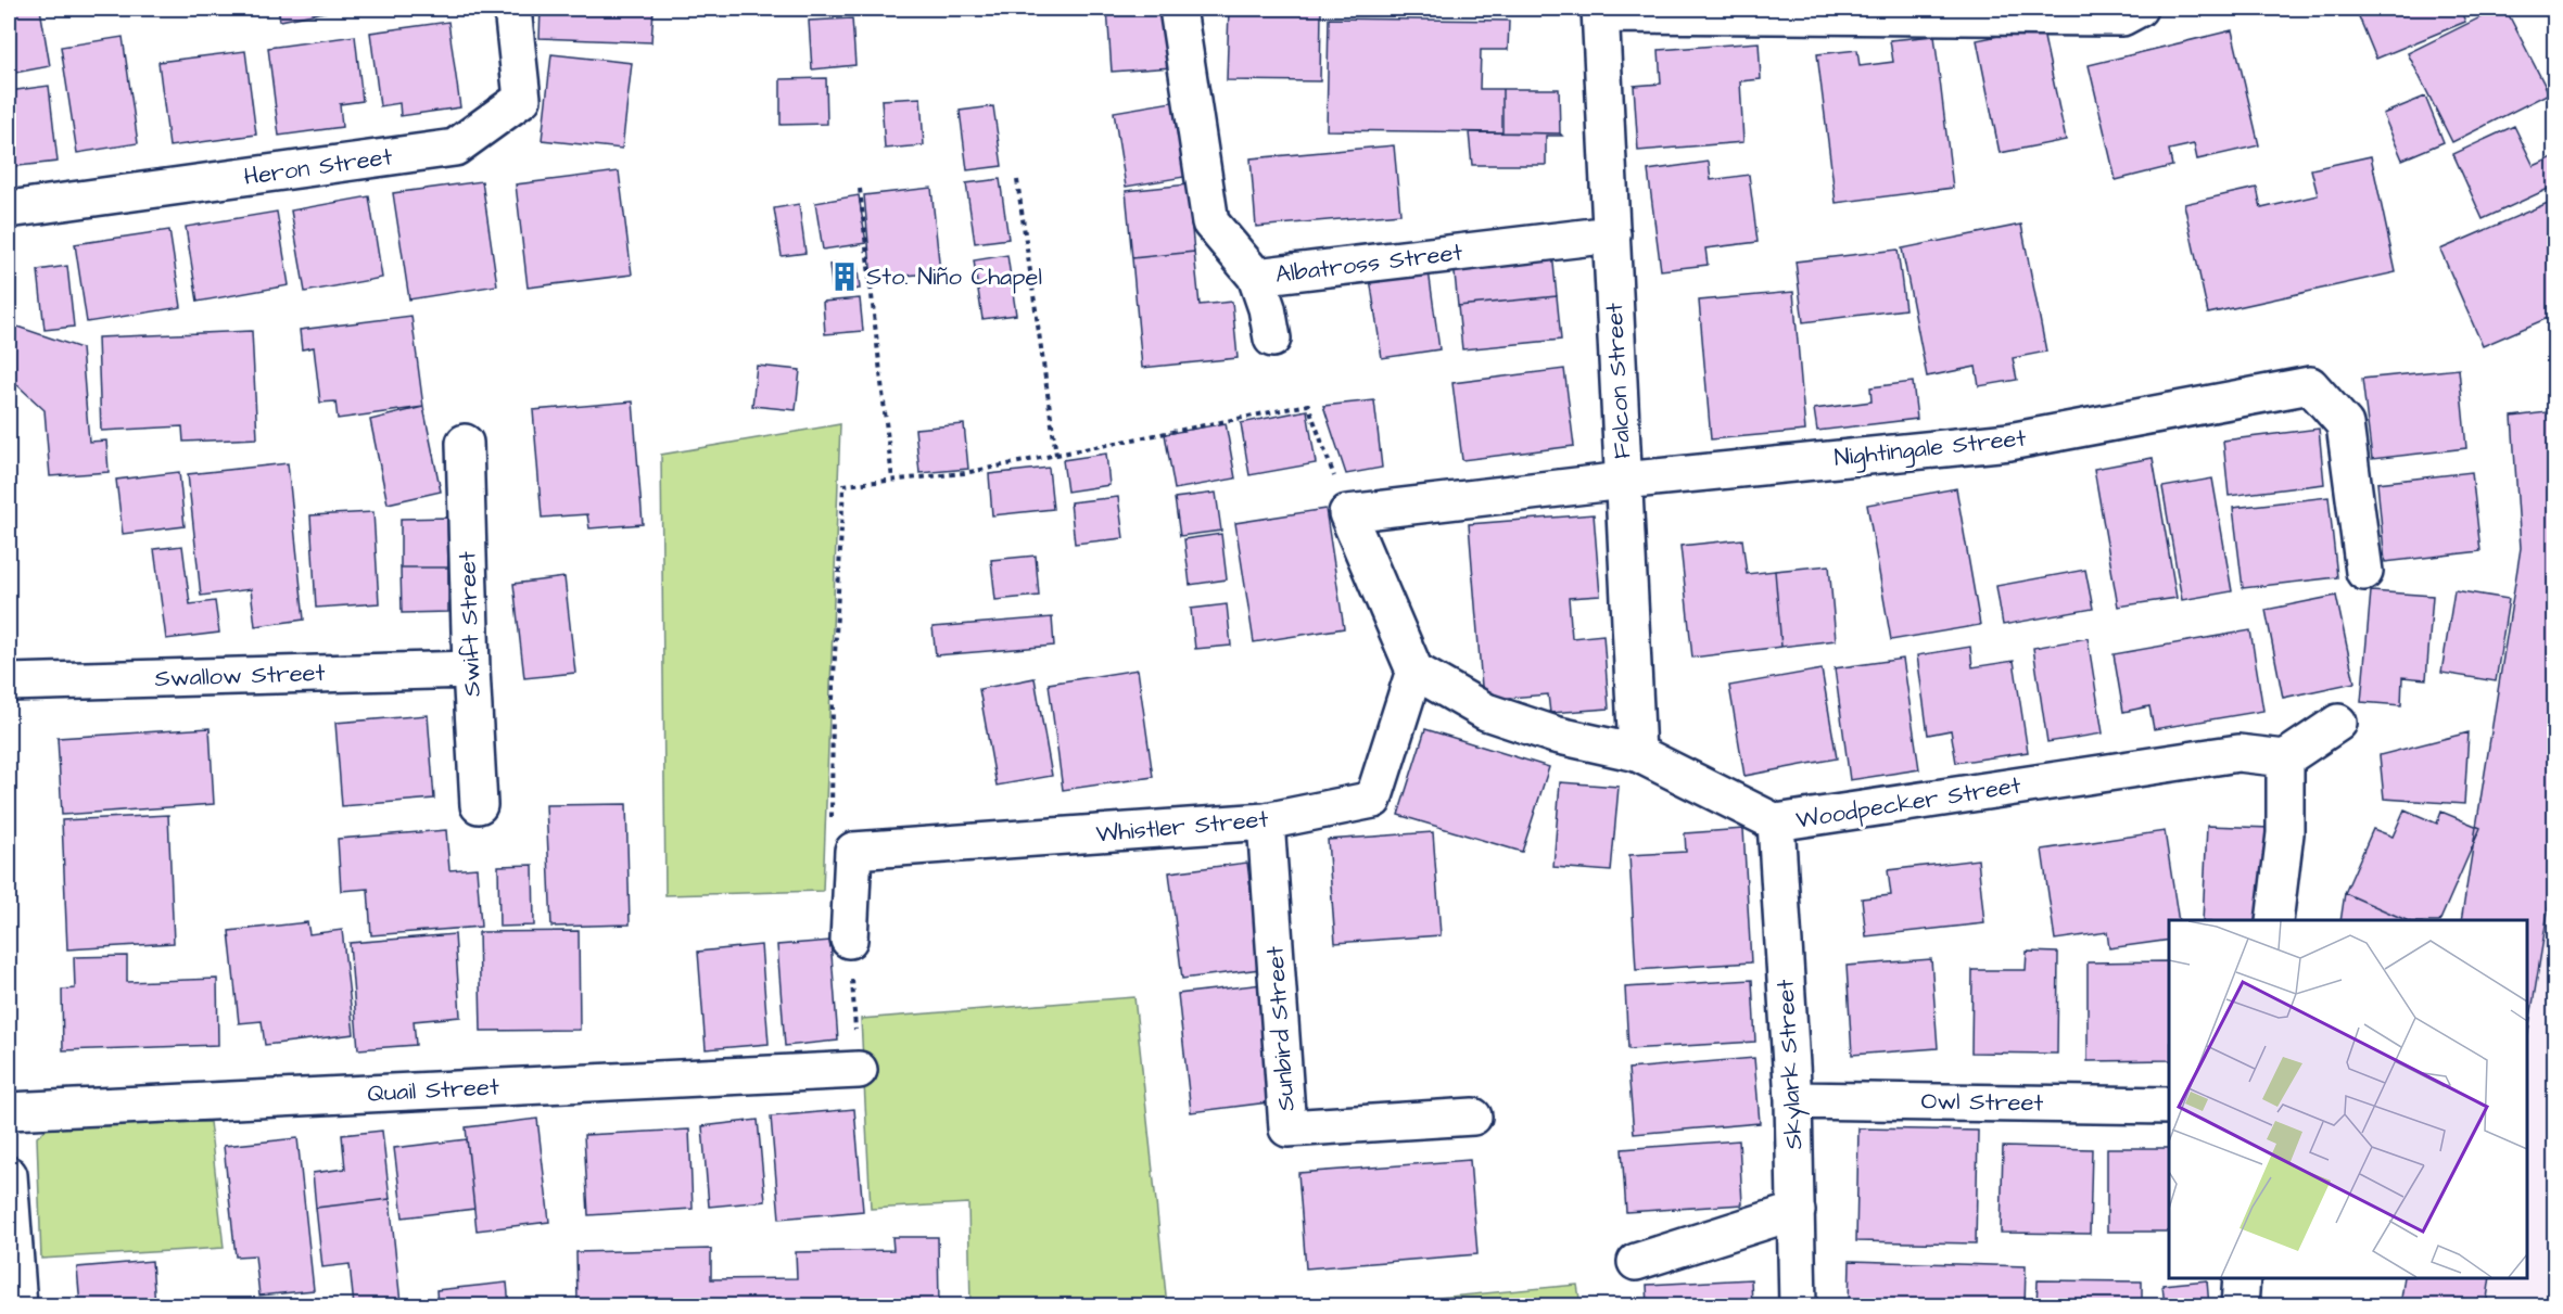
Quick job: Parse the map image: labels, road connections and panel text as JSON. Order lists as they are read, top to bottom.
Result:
{
  "streets": {
    "street": [
      "Heron Street",
      "Albatross Street",
      "Falcon Street",
      "Nightingale Street",
      "Swift Street",
      "Swallow Street",
      "Woodpecker Street",
      "Whistler Street",
      "Sunbird Street",
      "Skylark Street",
      "Quail Street",
      "Owl Street"
    ]
  },
  "crossings": [
    ["Albatross Street", "Falcon Street"],
    ["Falcon Street", "Nightingale Street"],
    ["Falcon Street", "Woodpecker Street"],
    ["Swift Street", "Swallow Street"],
    ["Woodpecker Street", "Whistler Street"],
    ["Woodpecker Street", "Skylark Street"],
    ["Whistler Street", "Sunbird Street"],
    ["Skylark Street", "Owl Street"]
  ],
  "places": {
    "building": ["Sto. Niño Chapel"]
  }
}
